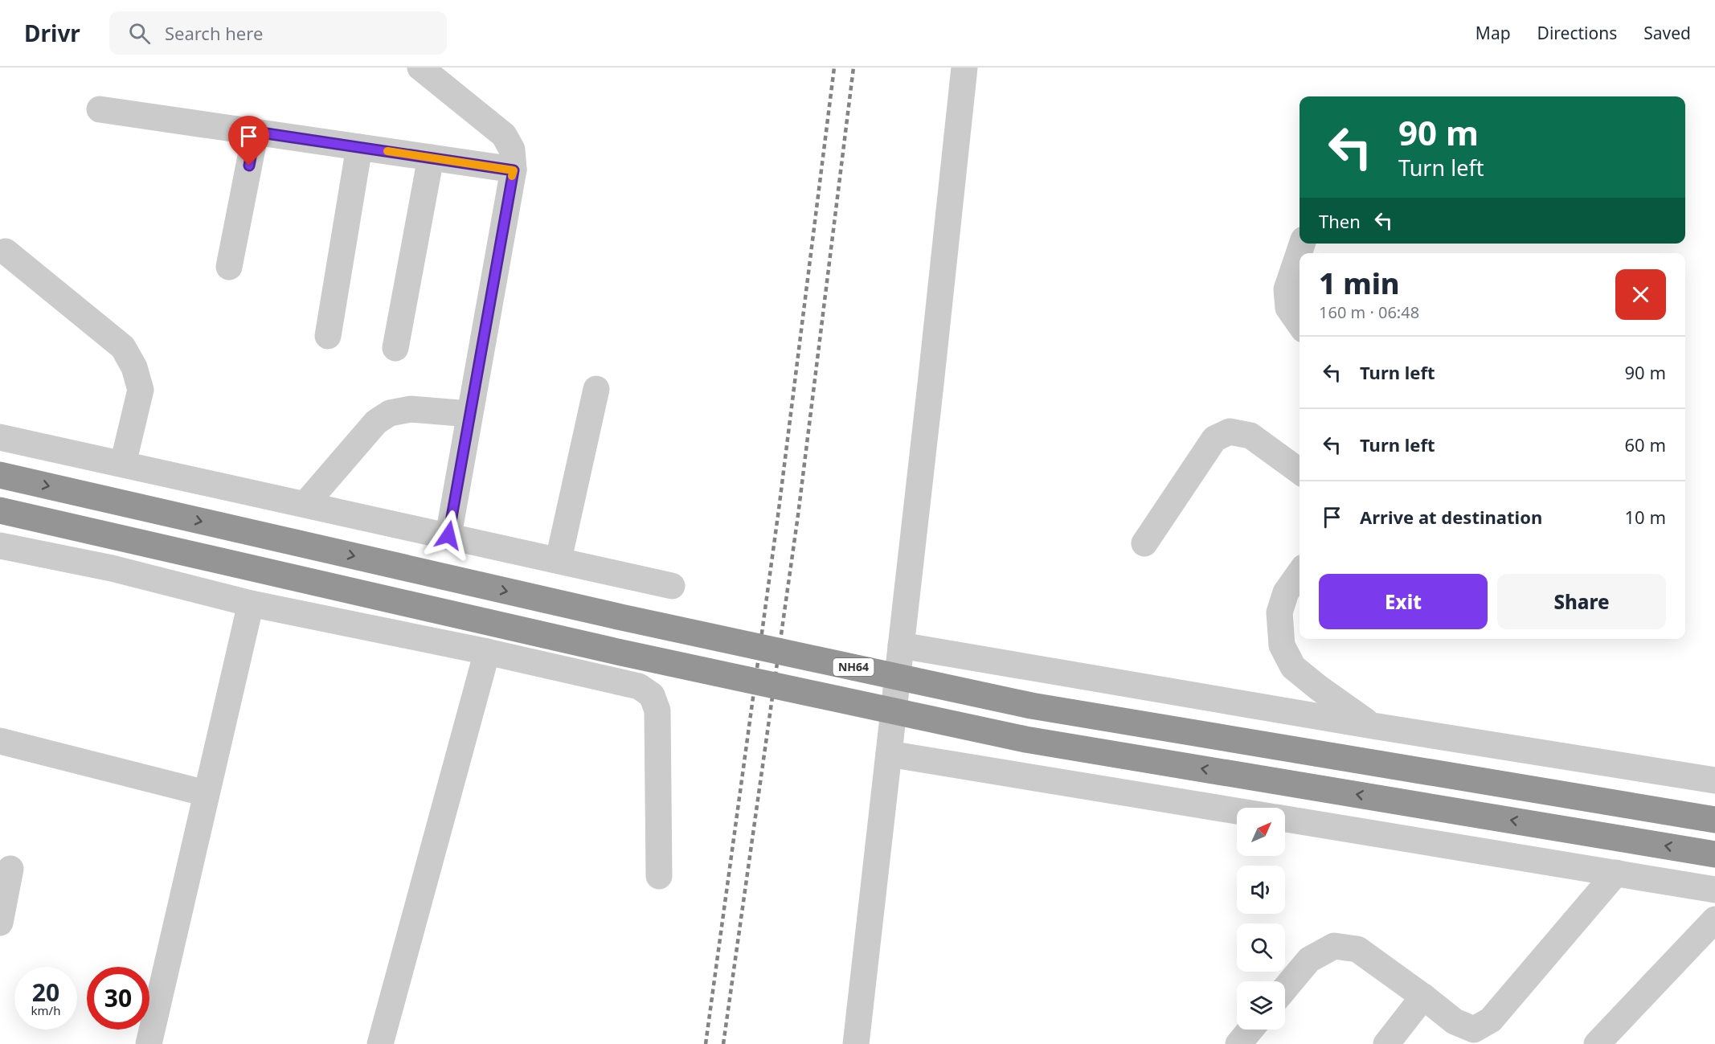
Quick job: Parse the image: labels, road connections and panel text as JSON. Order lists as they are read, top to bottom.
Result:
{
  "streets": {
    "highway": ["NH64"]
  },
  "north": "top right",
  "page": {
    "header": "Drivr",
    "search": "Search here",
    "nav": ["Map", "Directions", "Saved"],
    "turn": ["90 m", "Turn left"],
    "then": "Then",
    "heading": ["1 min", "160 m · 06:48"],
    "list": [
      {
        "name": "Turn left",
        "value": "90 m"
      },
      {
        "name": "Turn left",
        "value": "60 m"
      },
      {
        "name": "Arrive at destination",
        "value": "10 m"
      }
    ],
    "buttons": ["Exit", "Share"],
    "speed": "20 km/h",
    "limit": "30"
  }
}
